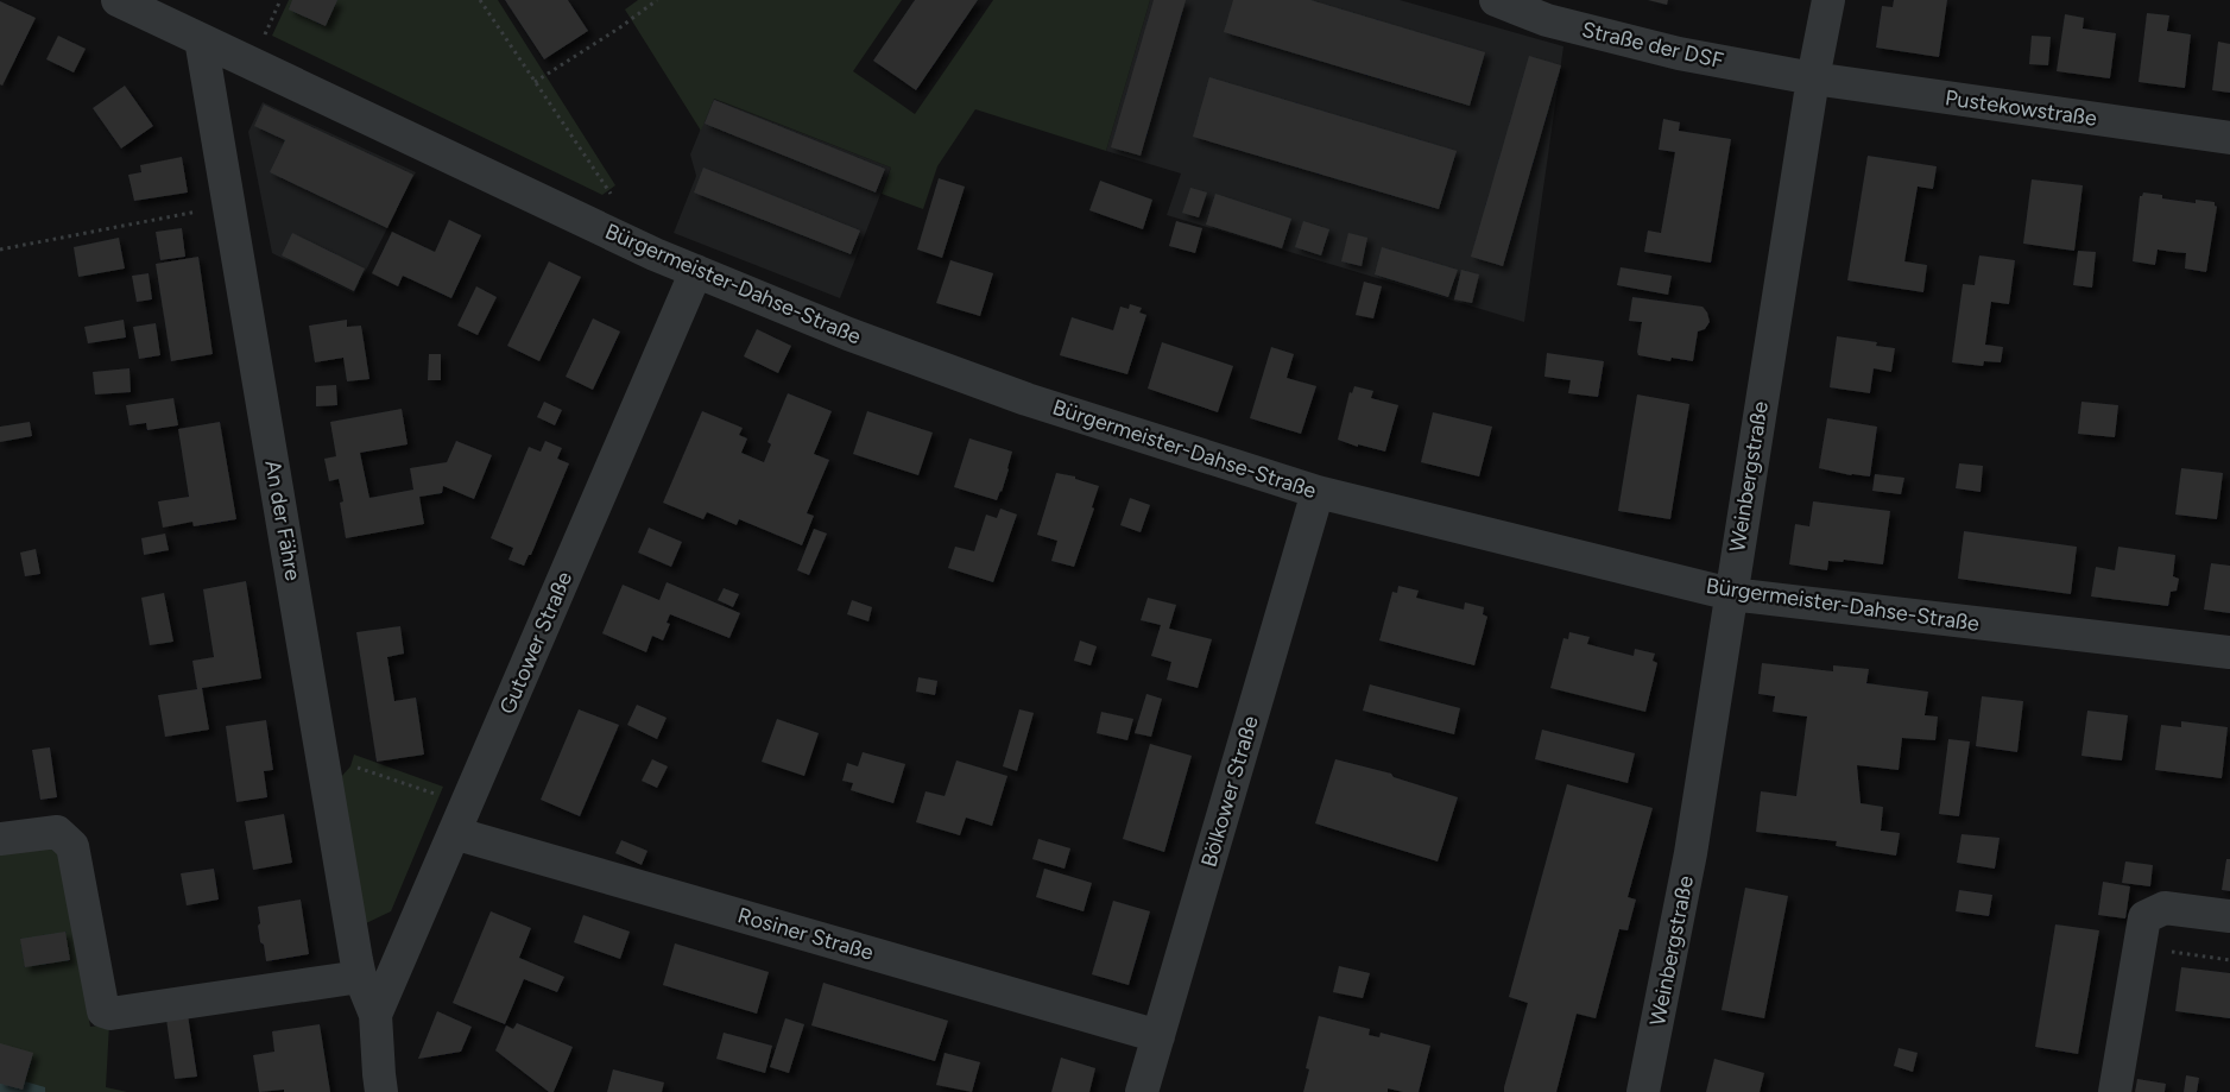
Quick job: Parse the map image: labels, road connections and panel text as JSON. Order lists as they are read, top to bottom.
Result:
{
  "streets": {
    "street": [
      "Straße der DSF",
      "Pustekowstraße",
      "Bürgermeister-Dahse-Straße",
      "Weinbergstraße",
      "An der Fähre",
      "Gutower Straße",
      "Bölkower Straße",
      "Rosiner Straße"
    ]
  },
  "crossings": [
    ["Straße der DSF", "Pustekowstraße"],
    ["Straße der DSF", "Weinbergstraße"],
    ["Pustekowstraße", "Weinbergstraße"],
    ["Bürgermeister-Dahse-Straße", "Weinbergstraße"],
    ["Bürgermeister-Dahse-Straße", "An der Fähre"],
    ["Bürgermeister-Dahse-Straße", "Gutower Straße"],
    ["Bürgermeister-Dahse-Straße", "Bölkower Straße"],
    ["An der Fähre", "Gutower Straße"],
    ["Gutower Straße", "Rosiner Straße"],
    ["Bölkower Straße", "Rosiner Straße"]
  ]
}
